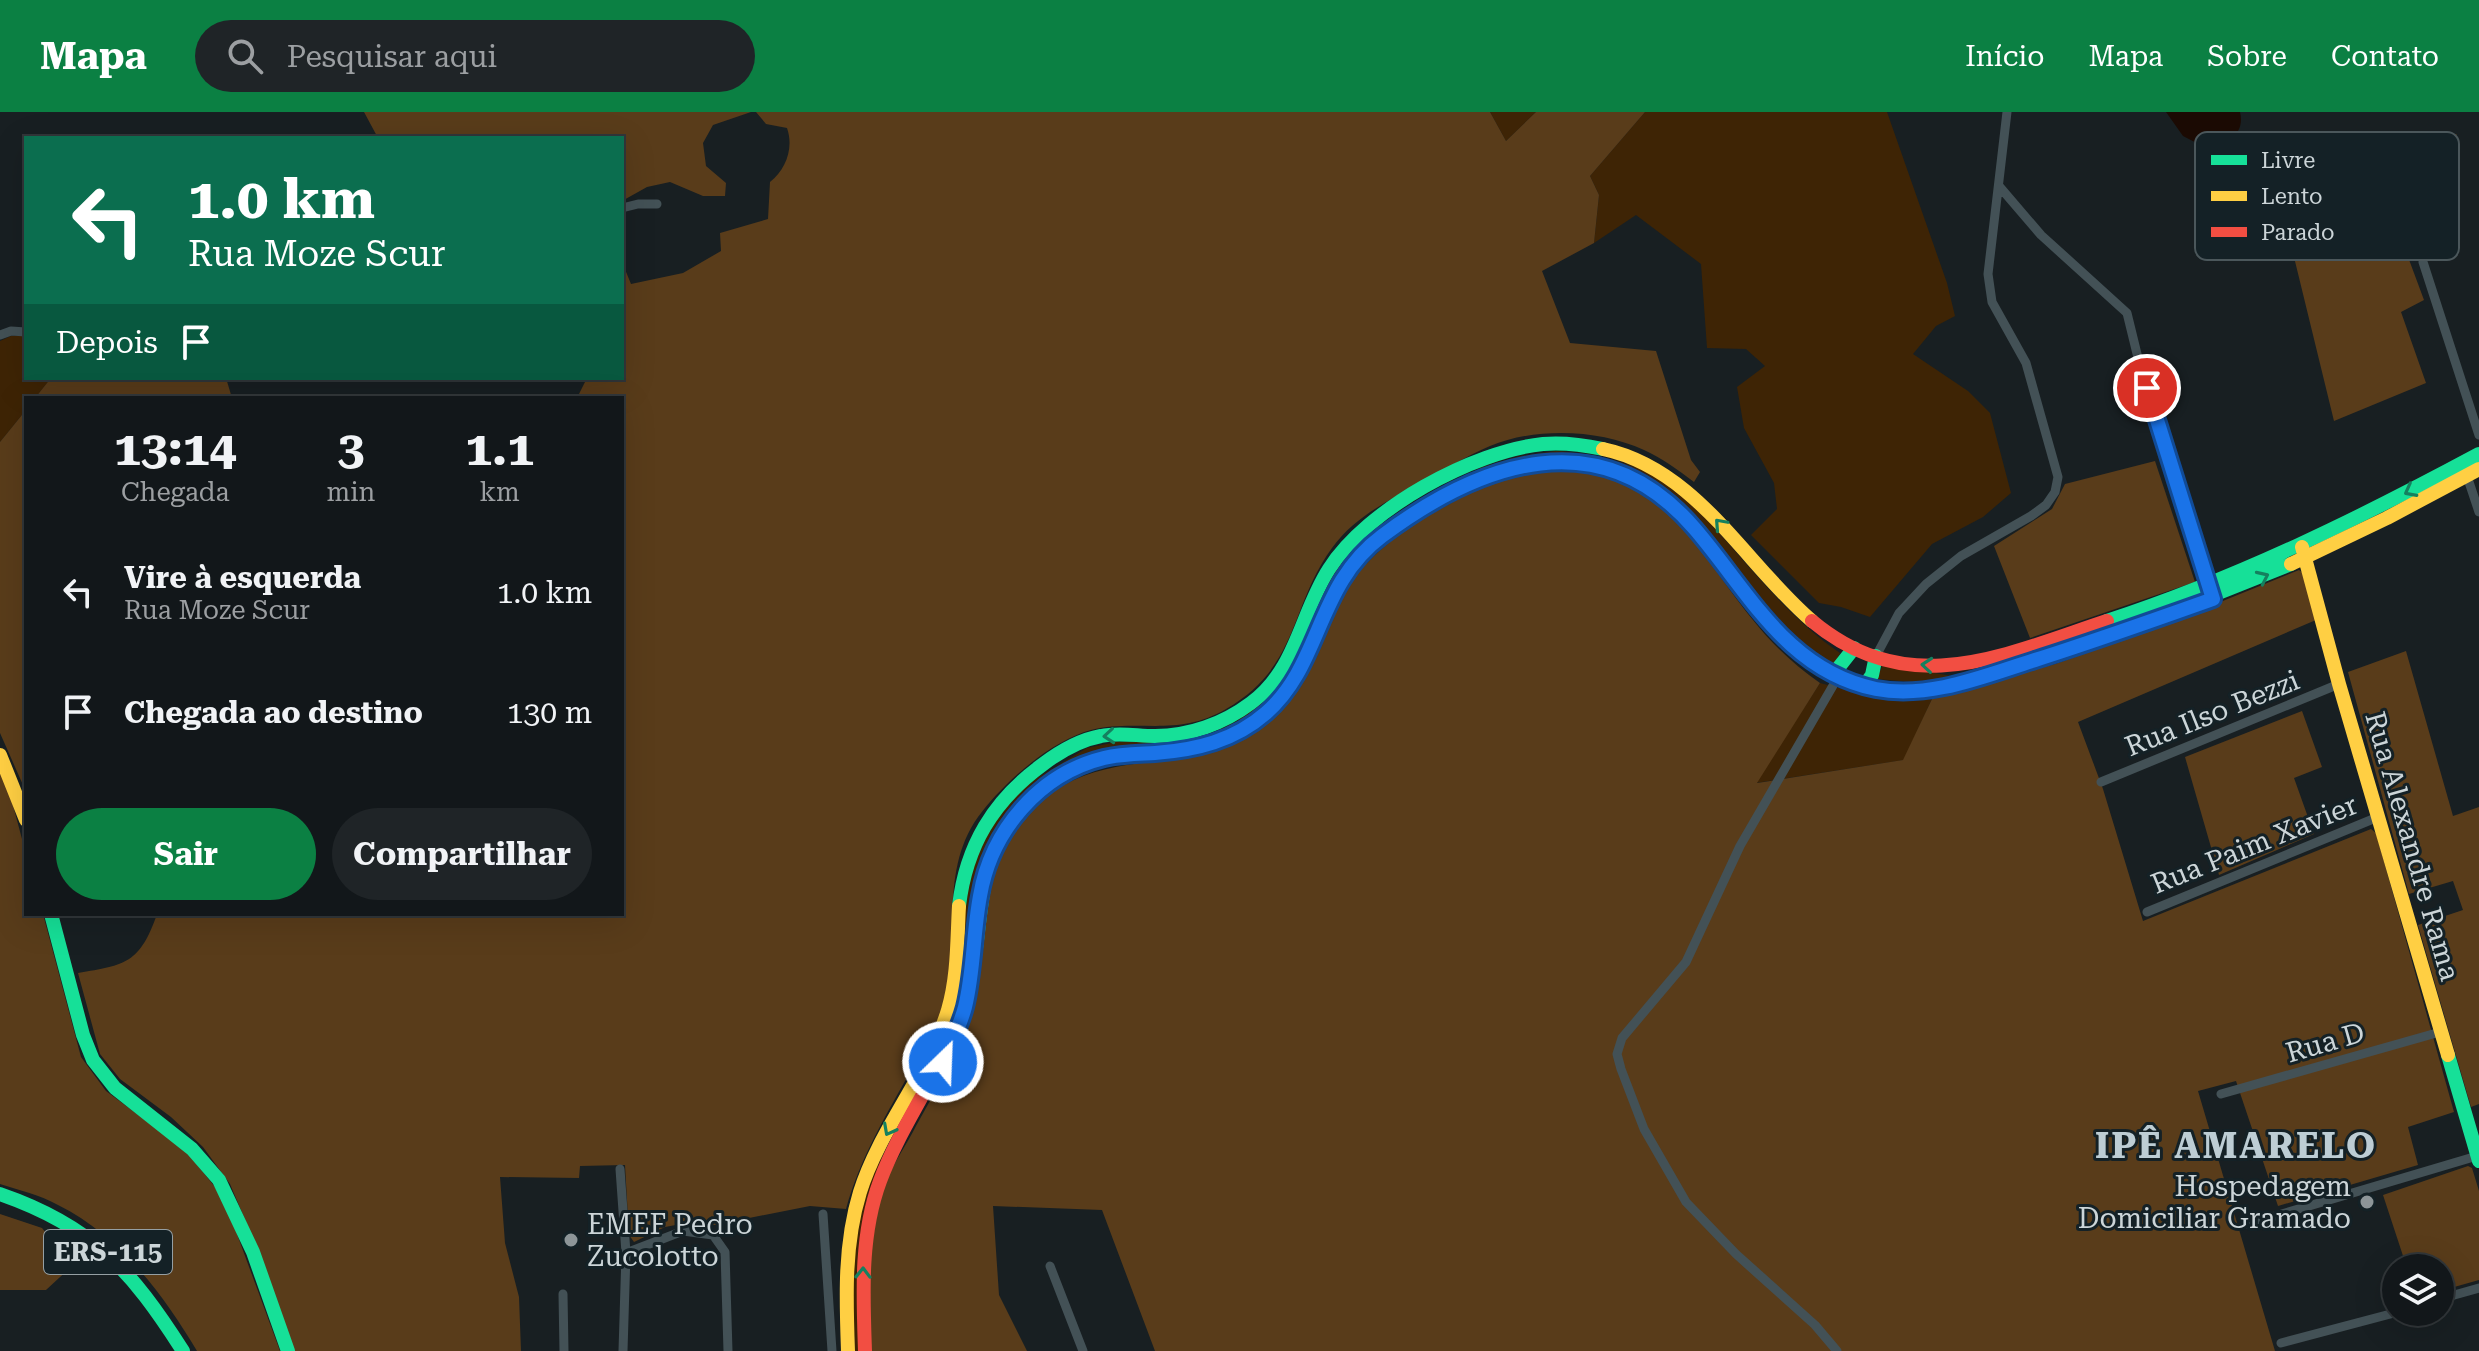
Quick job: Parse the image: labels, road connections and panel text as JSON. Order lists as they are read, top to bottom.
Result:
{
  "streets": {
    "main road": ["Rua Alexandre Rama", "ERS-115"],
    "street": ["Rua Ilso Bezzi", "Rua Paim Xavier", "Rua D"]
  },
  "crossings": [
    ["Rua Ilso Bezzi", "Rua Alexandre Rama"],
    ["Rua Paim Xavier", "Rua Alexandre Rama"],
    ["Rua Alexandre Rama", "Rua D"]
  ],
  "districts": ["IPÊ AMARELO"],
  "places": ["Hospedagem Domiciliar Gramado", "EMEF Pedro Zucolotto"],
  "legend": ["Livre", "Lento", "Parado"],
  "page": {
    "header": "Mapa",
    "search": "Pesquisar aqui",
    "nav": [
      "Início",
      "Mapa",
      "Sobre",
      "Contato"
    ],
    "turn": ["1.0 km", "Rua Moze Scur"],
    "then": "Depois",
    "eta": [
      "13:14",
      "Chegada",
      "3",
      "min",
      "1.1",
      "km"
    ],
    "list": [
      {
        "name": "Vire à esquerda",
        "note": "Rua Moze Scur",
        "value": "1.0 km"
      },
      {
        "name": "Chegada ao destino",
        "value": "130 m"
      }
    ],
    "buttons": ["Sair", "Compartilhar"]
  }
}
